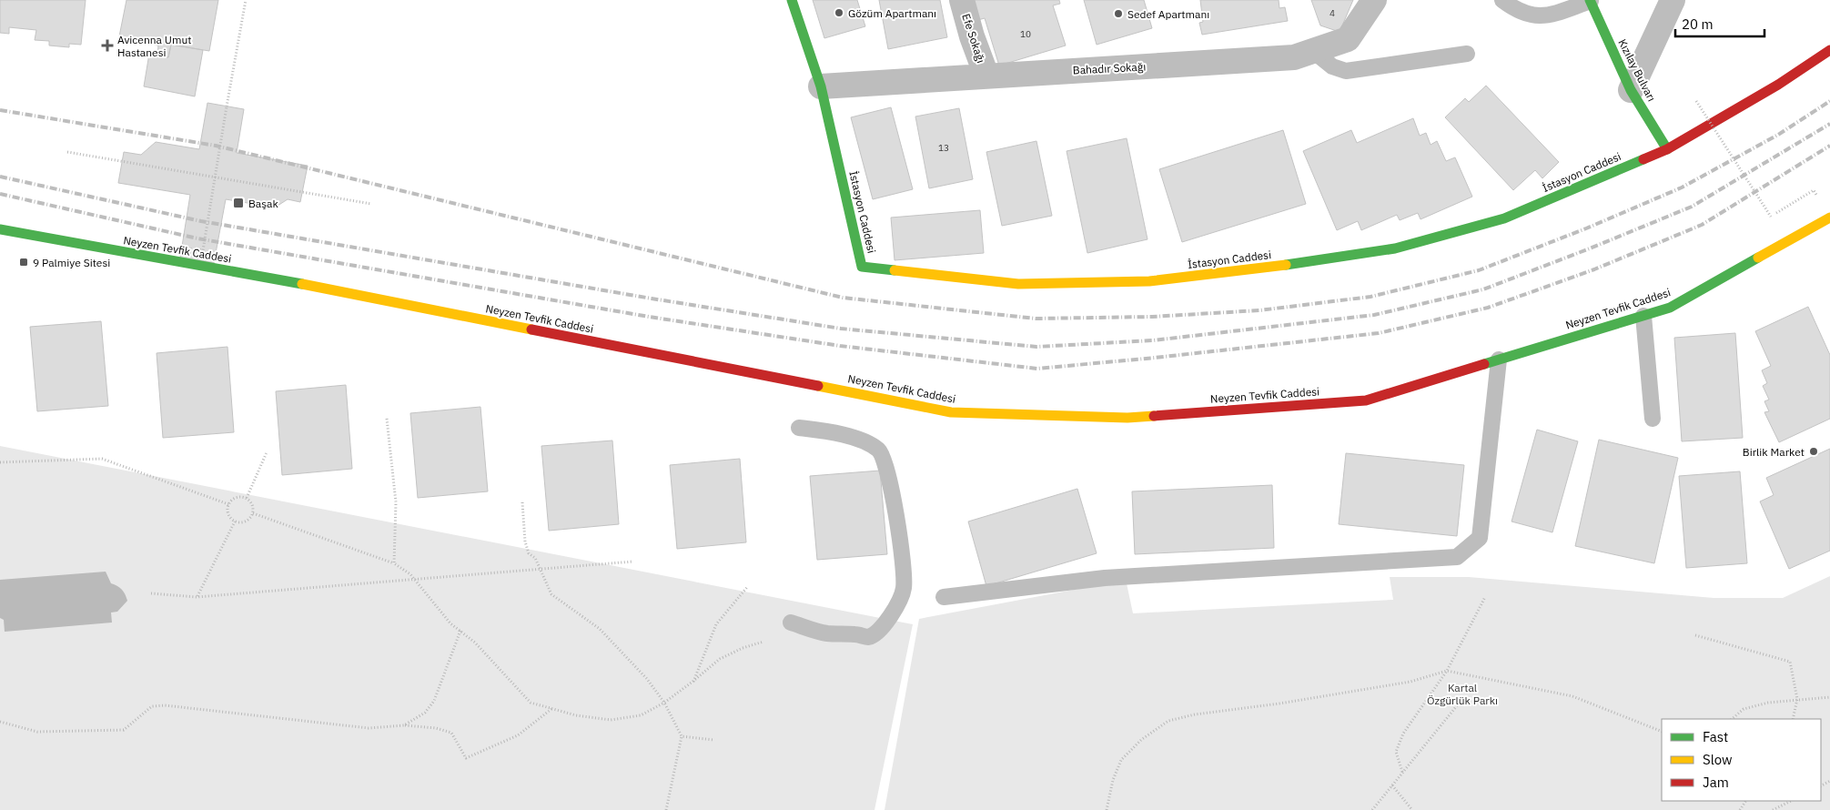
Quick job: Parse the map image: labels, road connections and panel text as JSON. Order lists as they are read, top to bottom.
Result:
{
  "streets": {
    "street": [
      "Efe Sokağı",
      "Bahadır Sokağı",
      "Kızılay Bulvarı",
      "İstasyon Caddesi",
      "Neyzen Tevfik Caddesi"
    ]
  },
  "crossings": [
    ["Efe Sokağı", "Bahadır Sokağı"],
    ["Bahadır Sokağı", "İstasyon Caddesi"],
    ["Kızılay Bulvarı", "İstasyon Caddesi"]
  ],
  "parks": ["Kartal Özgürlük Parkı"],
  "places": {
    "other": ["Gözüm Apartmanı", "Sedef Apartmanı", "Birlik Market"],
    "health": ["Avicenna Umut Hastanesi"],
    "transit": ["Başak", "9 Palmiye Sitesi"]
  },
  "house_numbers": ["4", "10", "13"],
  "legend": ["Fast", "Slow", "Jam"],
  "scale_bar": "20 m"
}
